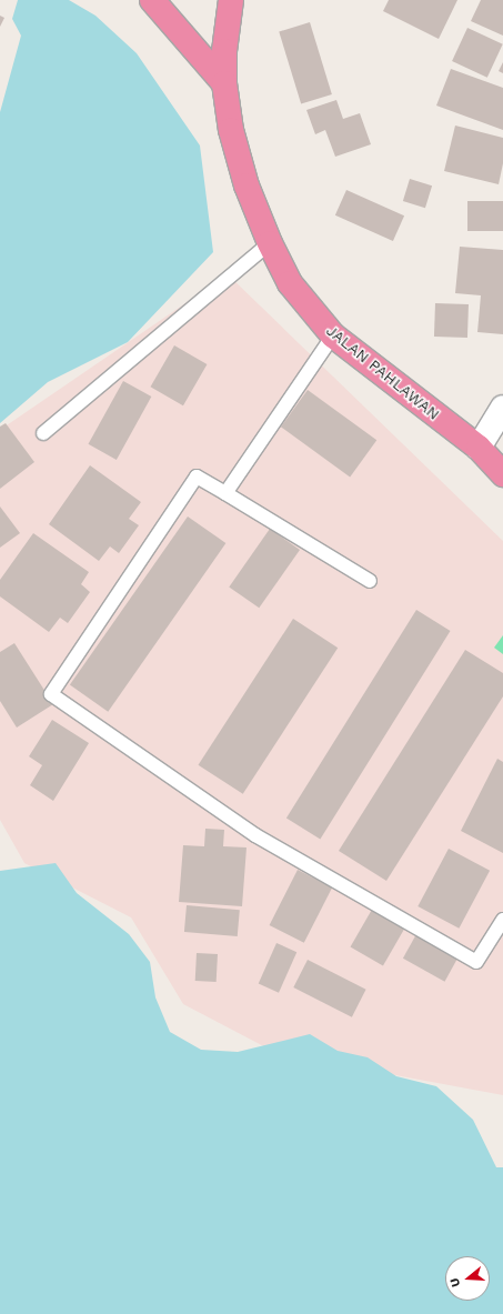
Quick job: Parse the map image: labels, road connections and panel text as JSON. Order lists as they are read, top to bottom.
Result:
{
  "streets": {
    "highway": ["JALAN PAHLAWAN"]
  },
  "north": "left"
}
